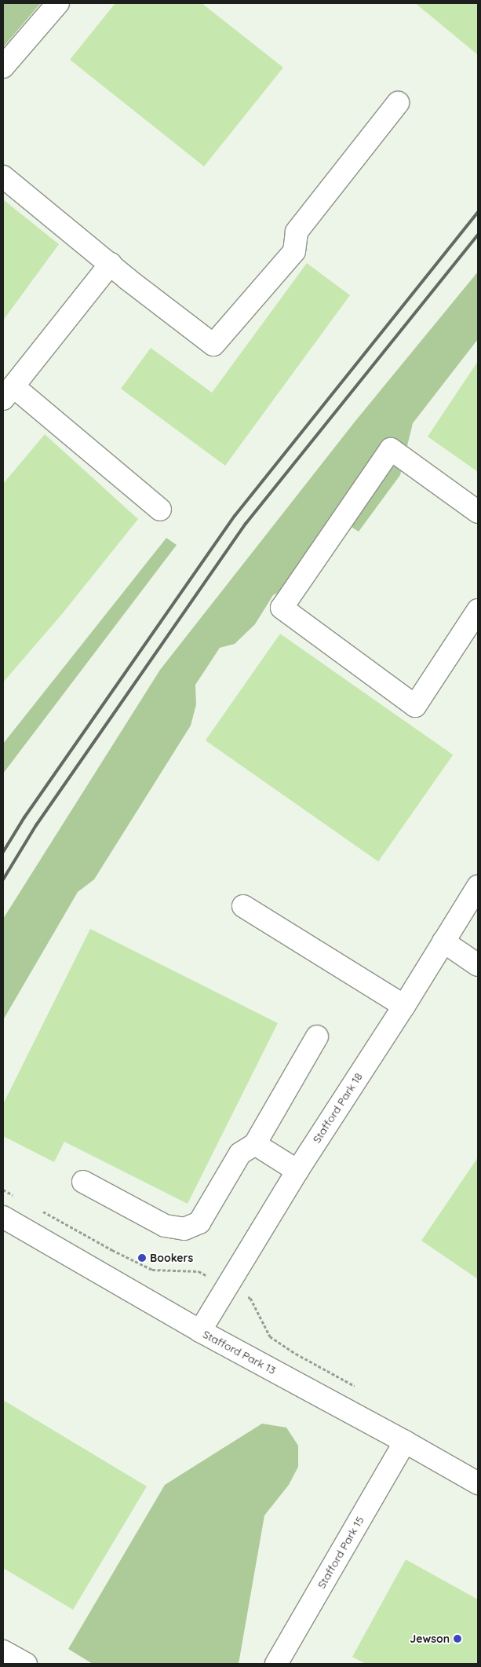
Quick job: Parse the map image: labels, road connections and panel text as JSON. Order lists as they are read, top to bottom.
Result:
{
  "streets": {
    "street": ["Stafford Park 18", "Stafford Park 13", "Stafford Park 15"]
  },
  "crossings": [
    ["Stafford Park 18", "Stafford Park 13"],
    ["Stafford Park 13", "Stafford Park 15"]
  ],
  "places": ["Bookers", "Jewson"]
}
